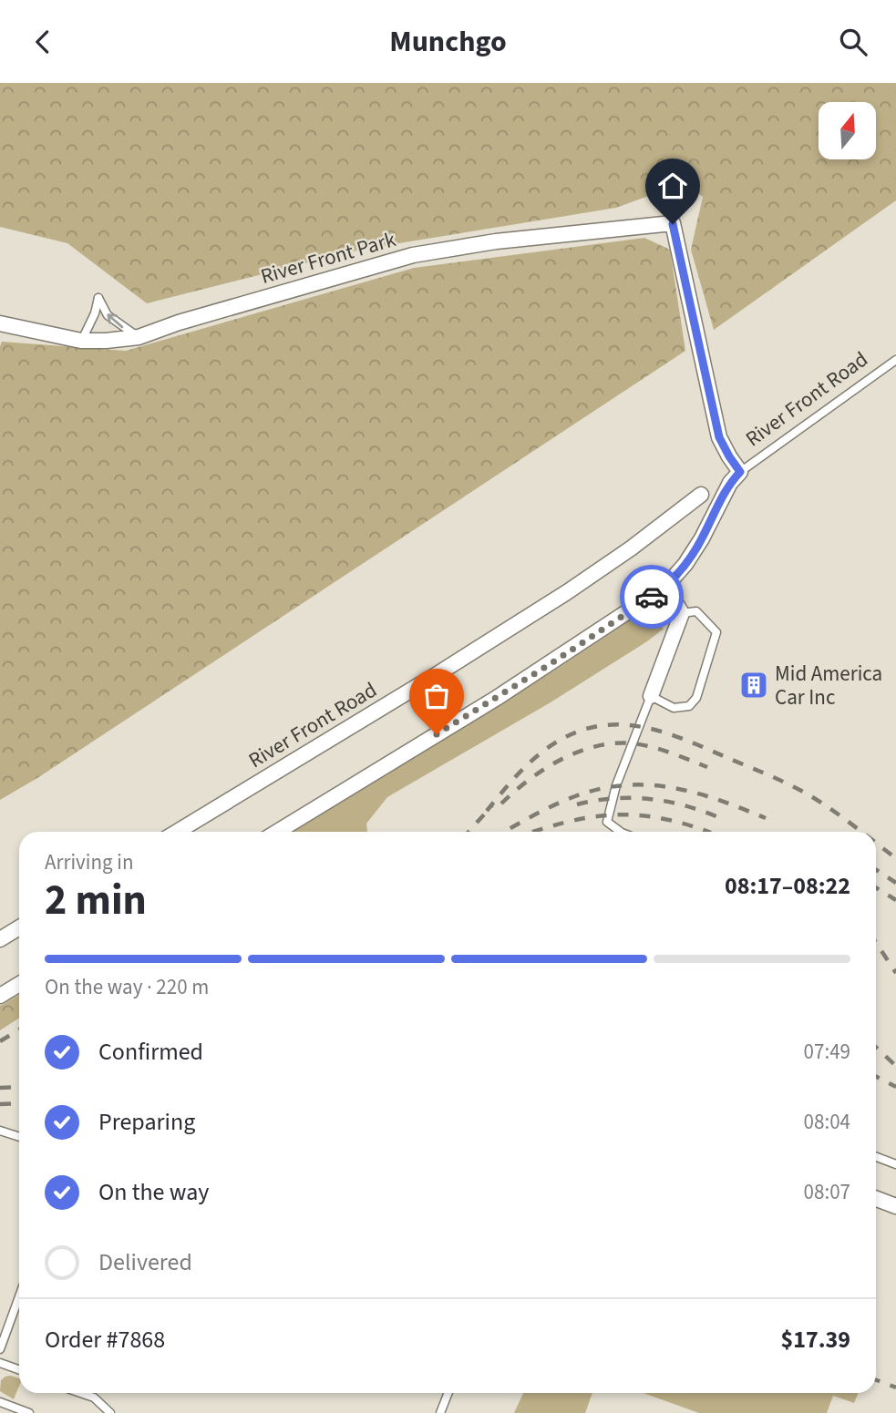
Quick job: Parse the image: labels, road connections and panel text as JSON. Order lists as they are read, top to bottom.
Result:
{
  "streets": {
    "street": ["River Front Park", "River Front Road"]
  },
  "crossings": [
    ["River Front Park", "River Front Road"]
  ],
  "places": {
    "building": ["Mid America Car Inc"]
  },
  "north": "top",
  "page": {
    "header": "Munchgo",
    "heading": ["2 min", "Arriving in", "08:17–08:22"],
    "panel": ["Order #7868", "$17.39"],
    "bar": "On the way · 220 m",
    "list": [
      ["Confirmed", "07:49"],
      ["Preparing", "08:04"],
      ["On the way", "08:07"],
      "Delivered"
    ]
  }
}
